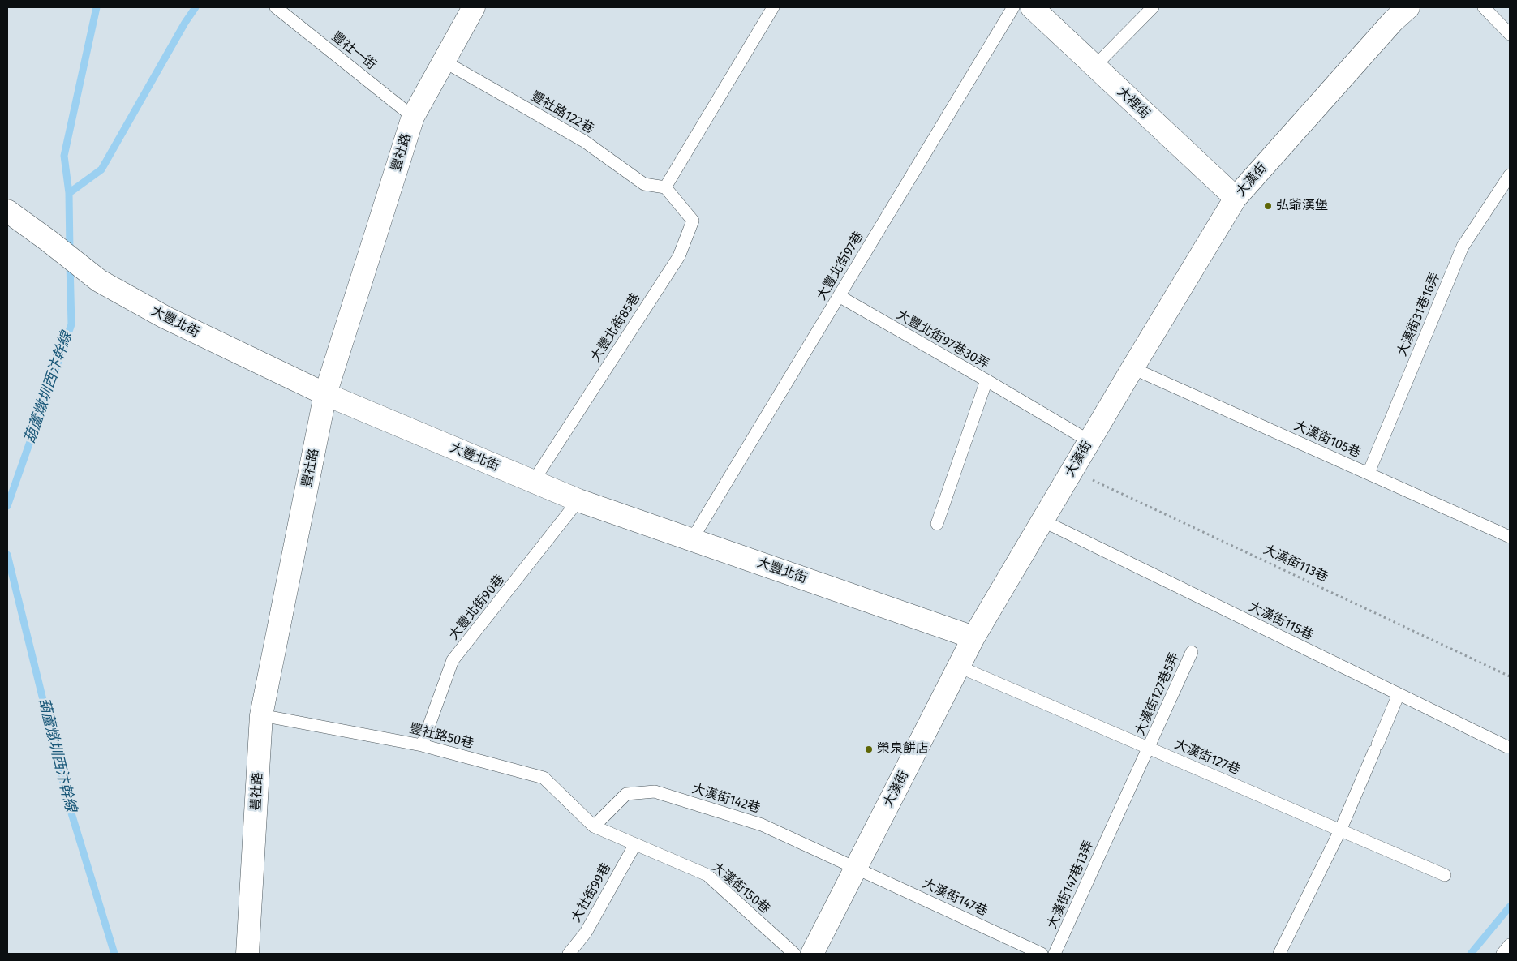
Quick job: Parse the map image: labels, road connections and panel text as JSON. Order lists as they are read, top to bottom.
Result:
{
  "streets": {
    "street": [
      "大裡街",
      "豐社路",
      "大漢街",
      "大豐北街"
    ],
    "lane": [
      "豐社一街",
      "豐社路122巷",
      "大豐北街97巷",
      "大漢街31巷16弄",
      "大豐北街85巷",
      "大豐北街97巷30弄",
      "大漢街105巷",
      "大豐北街90巷",
      "大漢街115巷",
      "大漢街127巷5弄",
      "豐社路50巷",
      "大漢街127巷",
      "大漢街142巷",
      "大漢街147巷13弄",
      "大漢街150巷",
      "大社街99巷",
      "大漢街147巷"
    ],
    "path": ["大漢街113巷"]
  },
  "crossings": [
    ["豐社一街", "豐社路"],
    ["大裡街", "大漢街"],
    ["豐社路122巷", "豐社路"],
    ["豐社路122巷", "大豐北街85巷"],
    ["豐社路", "大豐北街"],
    ["豐社路", "豐社路50巷"],
    ["大漢街", "大豐北街"],
    ["大漢街", "大漢街105巷"],
    ["大漢街", "大漢街113巷"],
    ["大漢街", "大漢街115巷"],
    ["大漢街", "大漢街127巷"],
    ["大漢街", "大漢街142巷"],
    ["大漢街", "大漢街147巷"],
    ["大豐北街97巷", "大豐北街"],
    ["大豐北街97巷", "大豐北街97巷30弄"],
    ["大漢街31巷16弄", "大漢街105巷"],
    ["大豐北街", "大豐北街85巷"],
    ["大豐北街", "大豐北街90巷"],
    ["大豐北街90巷", "豐社路50巷"],
    ["大漢街127巷5弄", "大漢街127巷"],
    ["大漢街127巷5弄", "大漢街147巷13弄"],
    ["豐社路50巷", "大漢街142巷"],
    ["豐社路50巷", "大漢街150巷"],
    ["大漢街142巷", "大漢街150巷"],
    ["大漢街142巷", "大漢街147巷"],
    ["大漢街150巷", "大社街99巷"]
  ],
  "water": ["葫蘆燉圳西汴幹線"],
  "places": ["弘爺漢堡", "榮泉餅店"]
}
